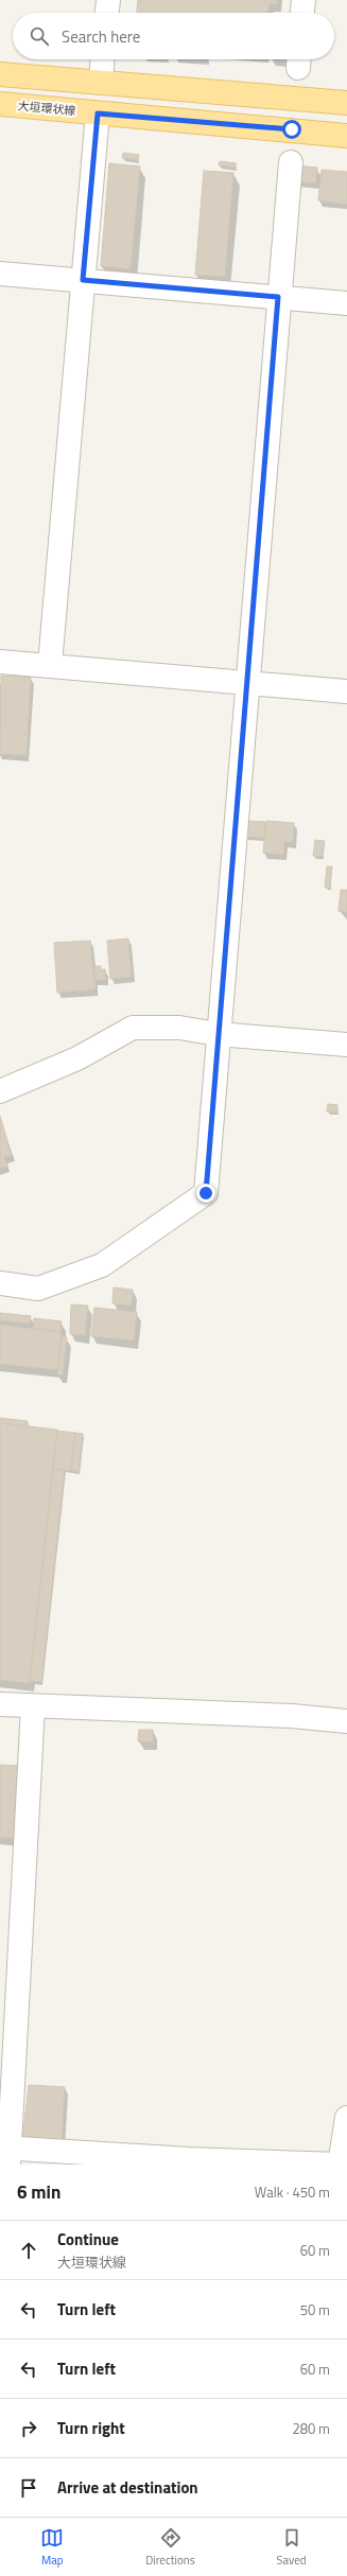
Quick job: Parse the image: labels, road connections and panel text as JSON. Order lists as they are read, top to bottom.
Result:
{
  "streets": {
    "main road": ["大垣環状線"]
  },
  "page": {
    "search": "Search here",
    "heading": ["6 min", "Walk · 450 m"],
    "list": [
      ["Continue", "大垣環状線", "60 m"],
      ["Turn left", "50 m"],
      ["Turn left", "60 m"],
      ["Turn right", "280 m"],
      "Arrive at destination"
    ],
    "nav": ["Map", "Directions", "Saved"]
  }
}
